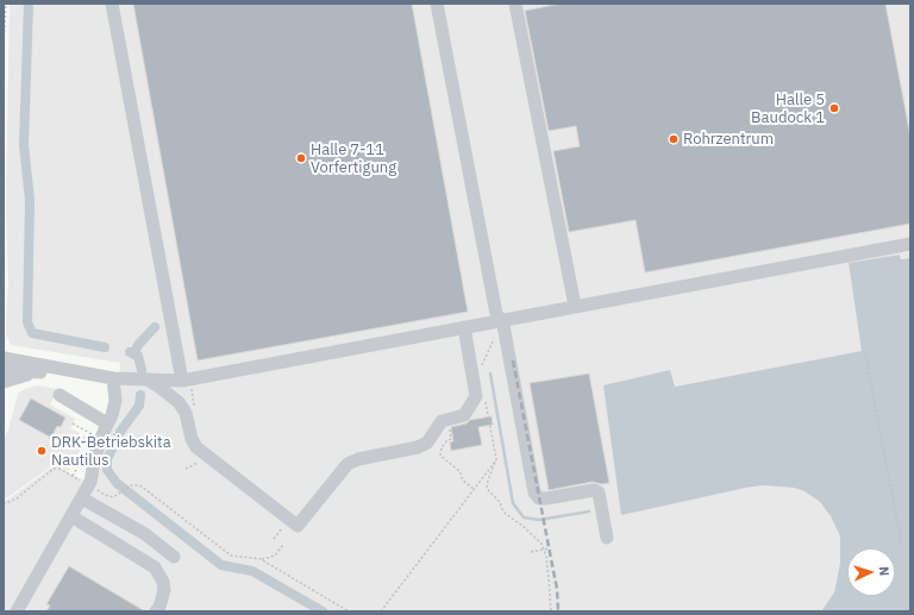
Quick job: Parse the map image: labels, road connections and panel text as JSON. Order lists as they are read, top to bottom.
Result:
{
  "places": [
    "Halle 5 Baudock 1",
    "Rohrzentrum",
    "Halle 7-11 Vorfertigung",
    "DRK-Betriebskita Nautilus"
  ],
  "north": "right"
}
